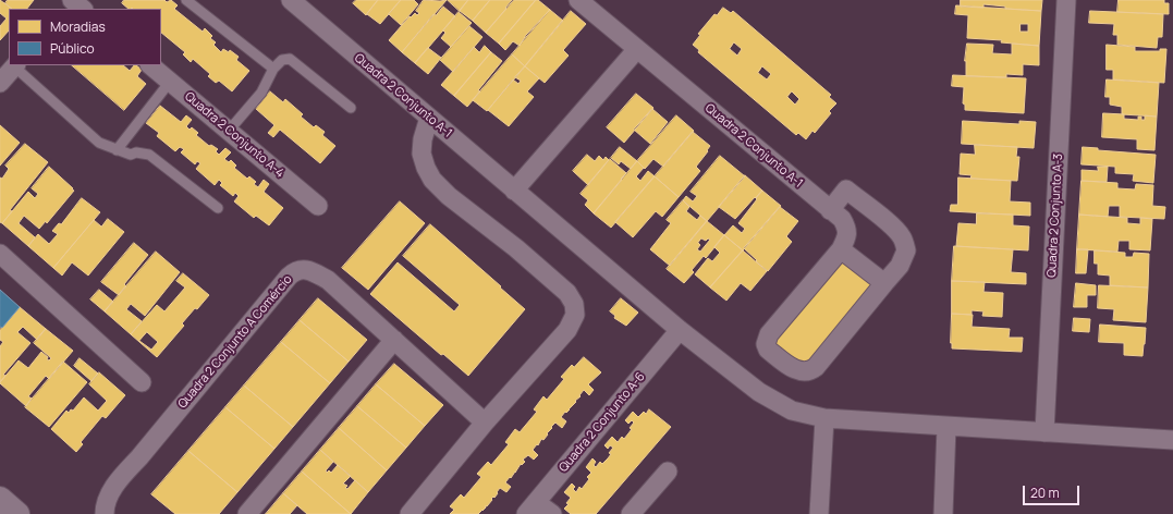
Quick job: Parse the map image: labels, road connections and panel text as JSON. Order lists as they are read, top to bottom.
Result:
{
  "streets": {
    "street": [
      "Quadra 2 Conjunto A-1",
      "Quadra 2 Conjunto A-4",
      "Quadra 2 Conjunto A-3",
      "Quadra 2 Conjunto A Comércio",
      "Quadra 2 Conjunto A-6"
    ]
  },
  "crossings": [
    ["Quadra 2 Conjunto A-1", "Quadra 2 Conjunto A-3"],
    ["Quadra 2 Conjunto A-1", "Quadra 2 Conjunto A-6"]
  ],
  "legend": ["Moradias", "Público"],
  "scale_bar": "20 m"
}
